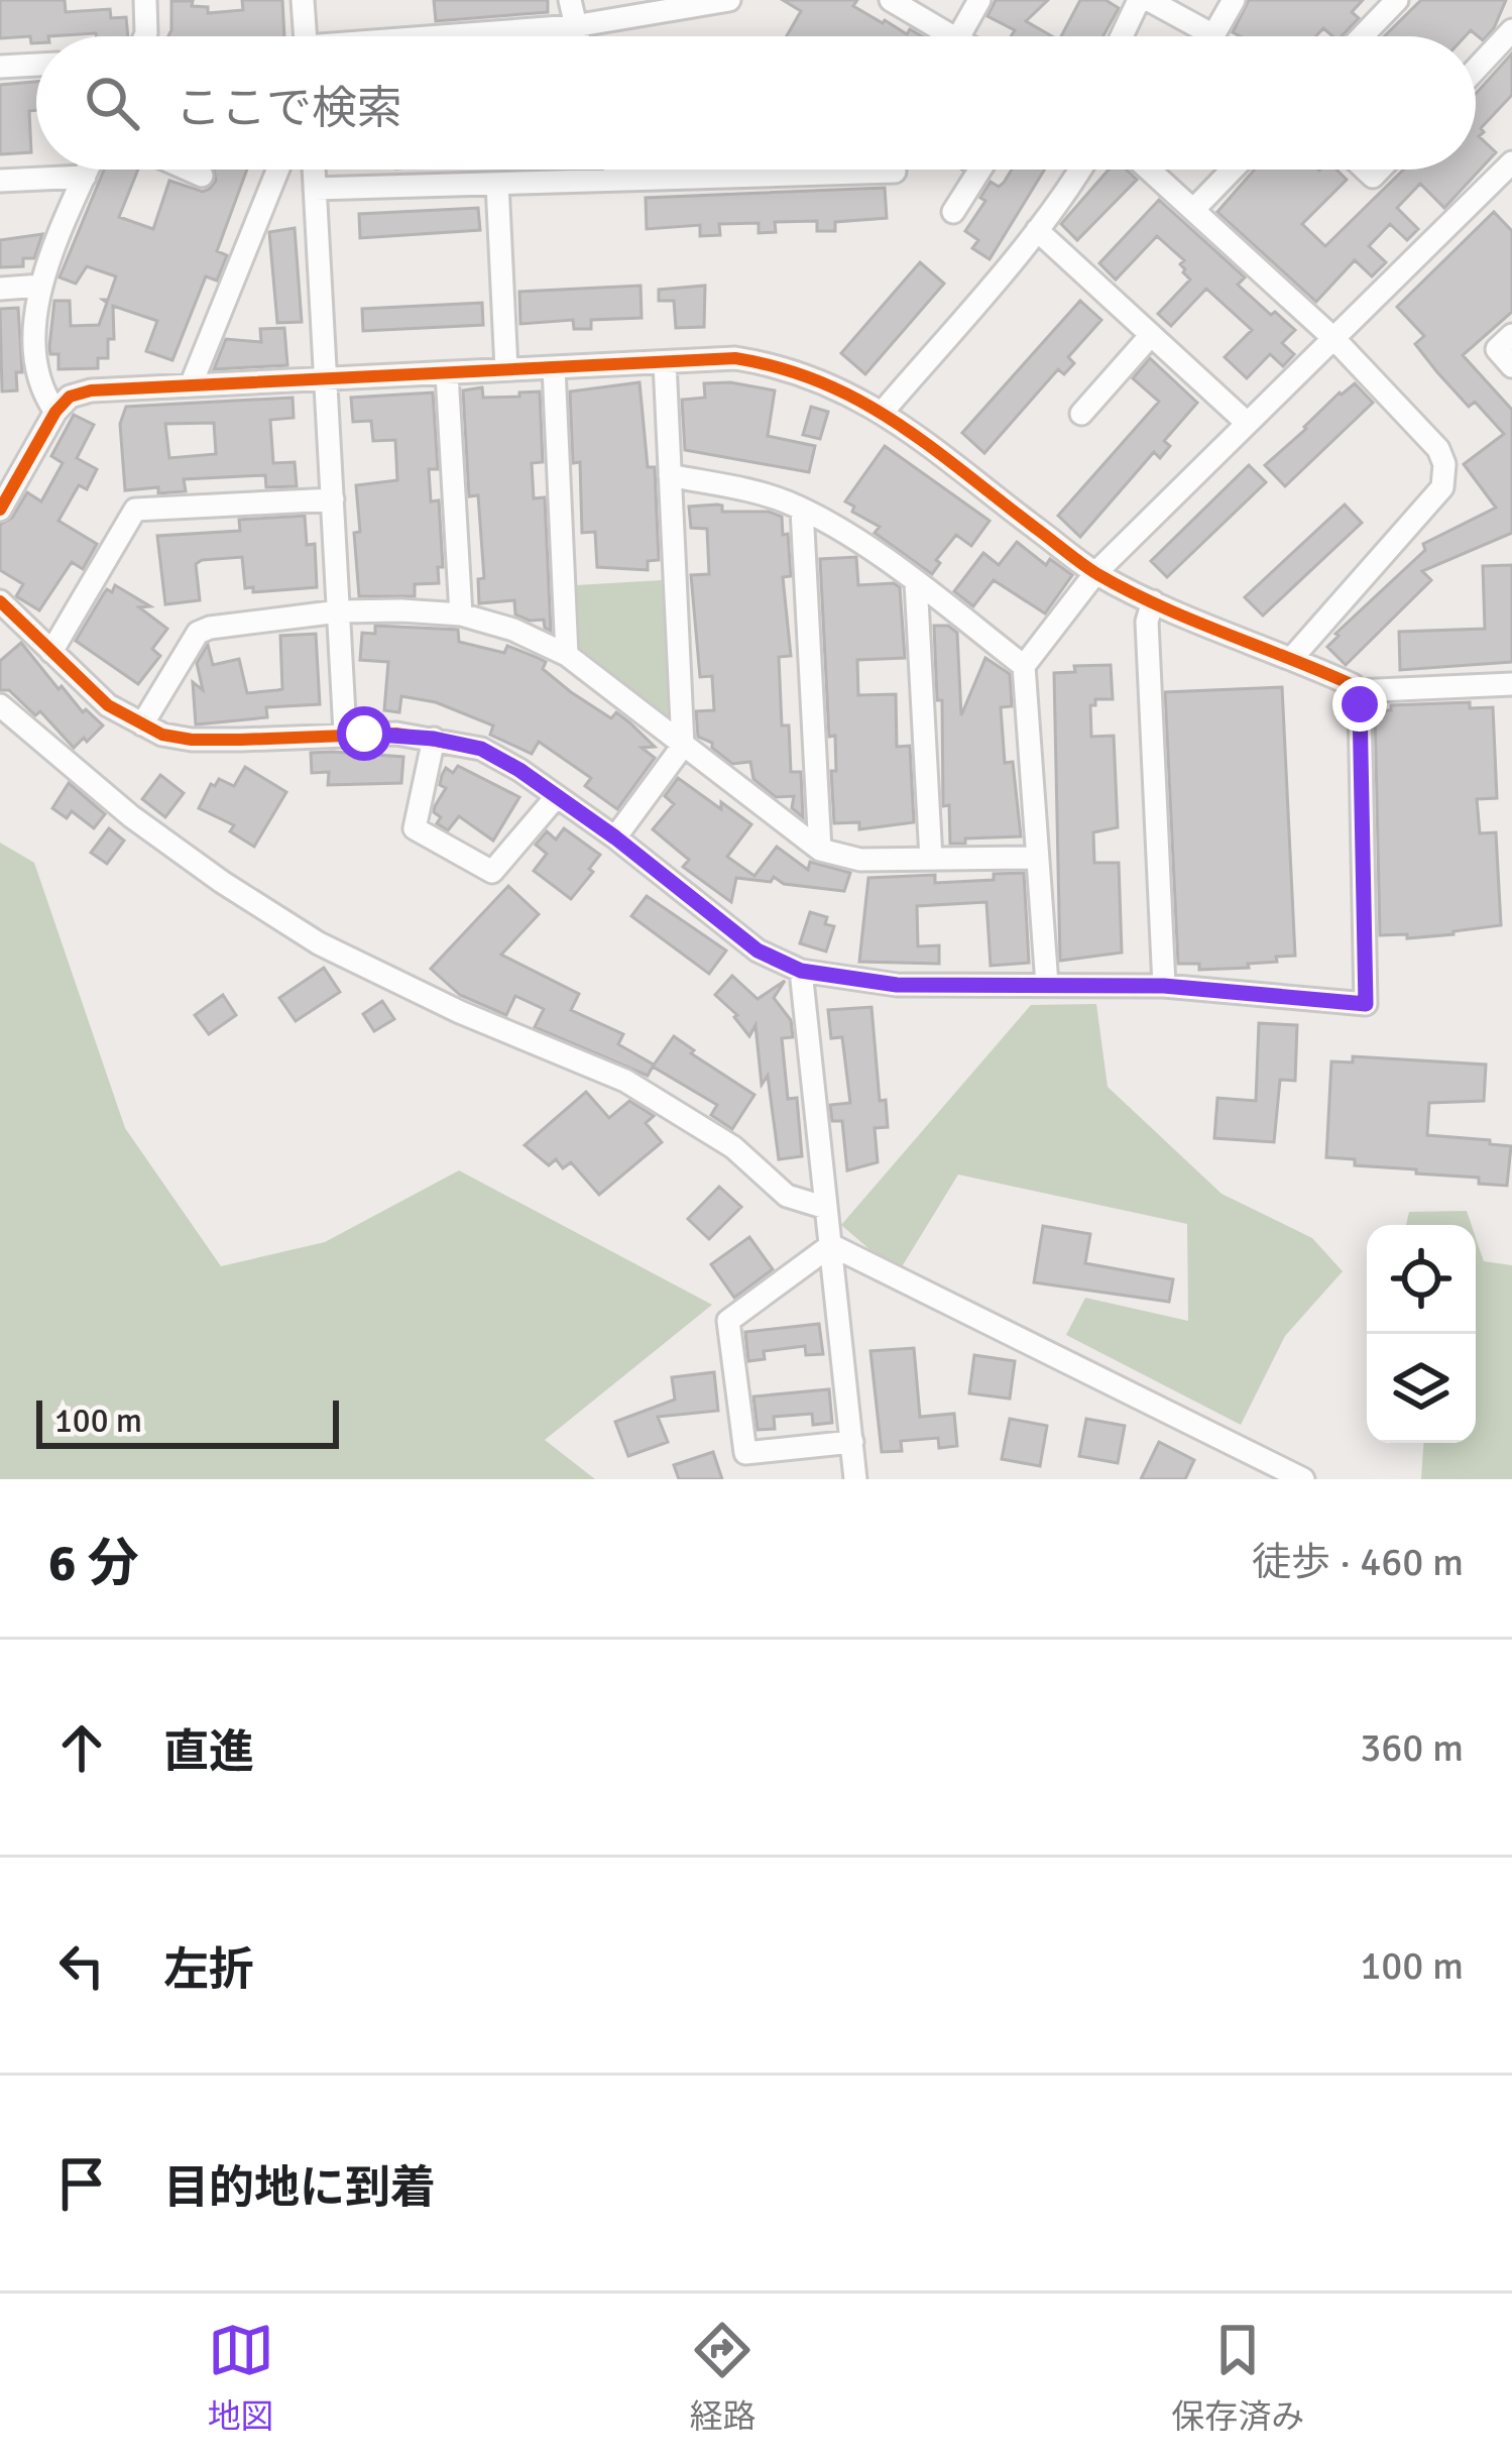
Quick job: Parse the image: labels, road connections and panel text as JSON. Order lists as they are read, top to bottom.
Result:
{
  "scale_bar": "100 m",
  "page": {
    "search": "ここで検索",
    "scale": "100 m",
    "heading": ["6 分", "徒歩 · 460 m"],
    "list": [
      ["直進", "360 m"],
      ["左折", "100 m"],
      "目的地に到着"
    ],
    "nav": ["地図", "経路", "保存済み"]
  }
}
